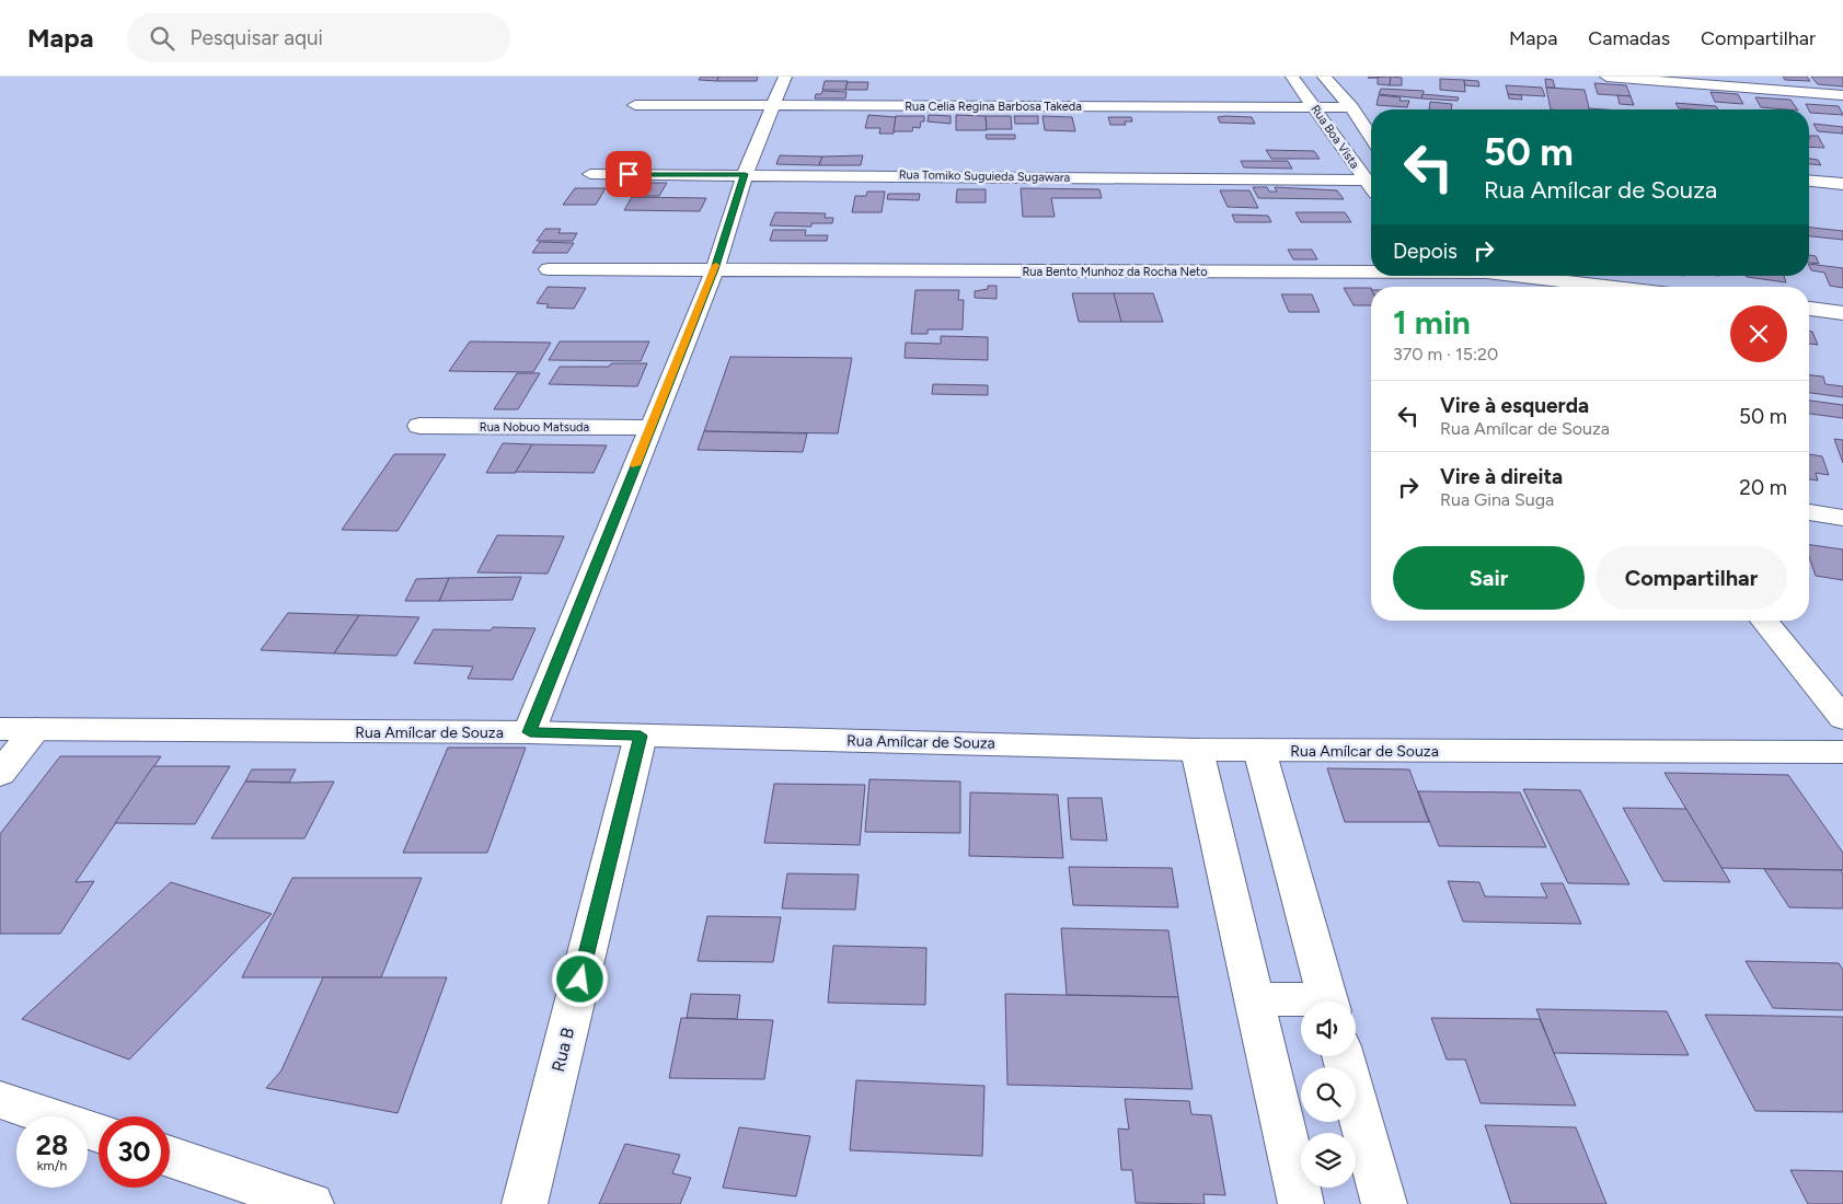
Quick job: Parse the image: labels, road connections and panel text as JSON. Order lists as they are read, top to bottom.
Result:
{
  "streets": {
    "street": [
      "Rua Celia Regina Barbosa Takeda",
      "Rua Boa Vista",
      "Rua Tomiko Suguieda Sugawara",
      "Rua Bento Munhoz da Rocha Neto",
      "Rua Nobuo Matsuda",
      "Rua Amílcar de Souza",
      "Rua B"
    ]
  },
  "crossings": [
    ["Rua Celia Regina Barbosa Takeda", "Rua Boa Vista"],
    ["Rua Amílcar de Souza", "Rua B"]
  ],
  "page": {
    "header": "Mapa",
    "search": "Pesquisar aqui",
    "nav": ["Mapa", "Camadas", "Compartilhar"],
    "turn": ["50 m", "Rua Amílcar de Souza"],
    "then": "Depois",
    "heading": ["1 min", "370 m · 15:20"],
    "list": [
      {
        "name": "Vire à esquerda",
        "note": "Rua Amílcar de Souza",
        "value": "50 m"
      },
      {
        "name": "Vire à direita",
        "note": "Rua Gina Suga",
        "value": "20 m"
      }
    ],
    "buttons": ["Sair", "Compartilhar"],
    "speed": "28 km/h",
    "limit": "30"
  }
}
